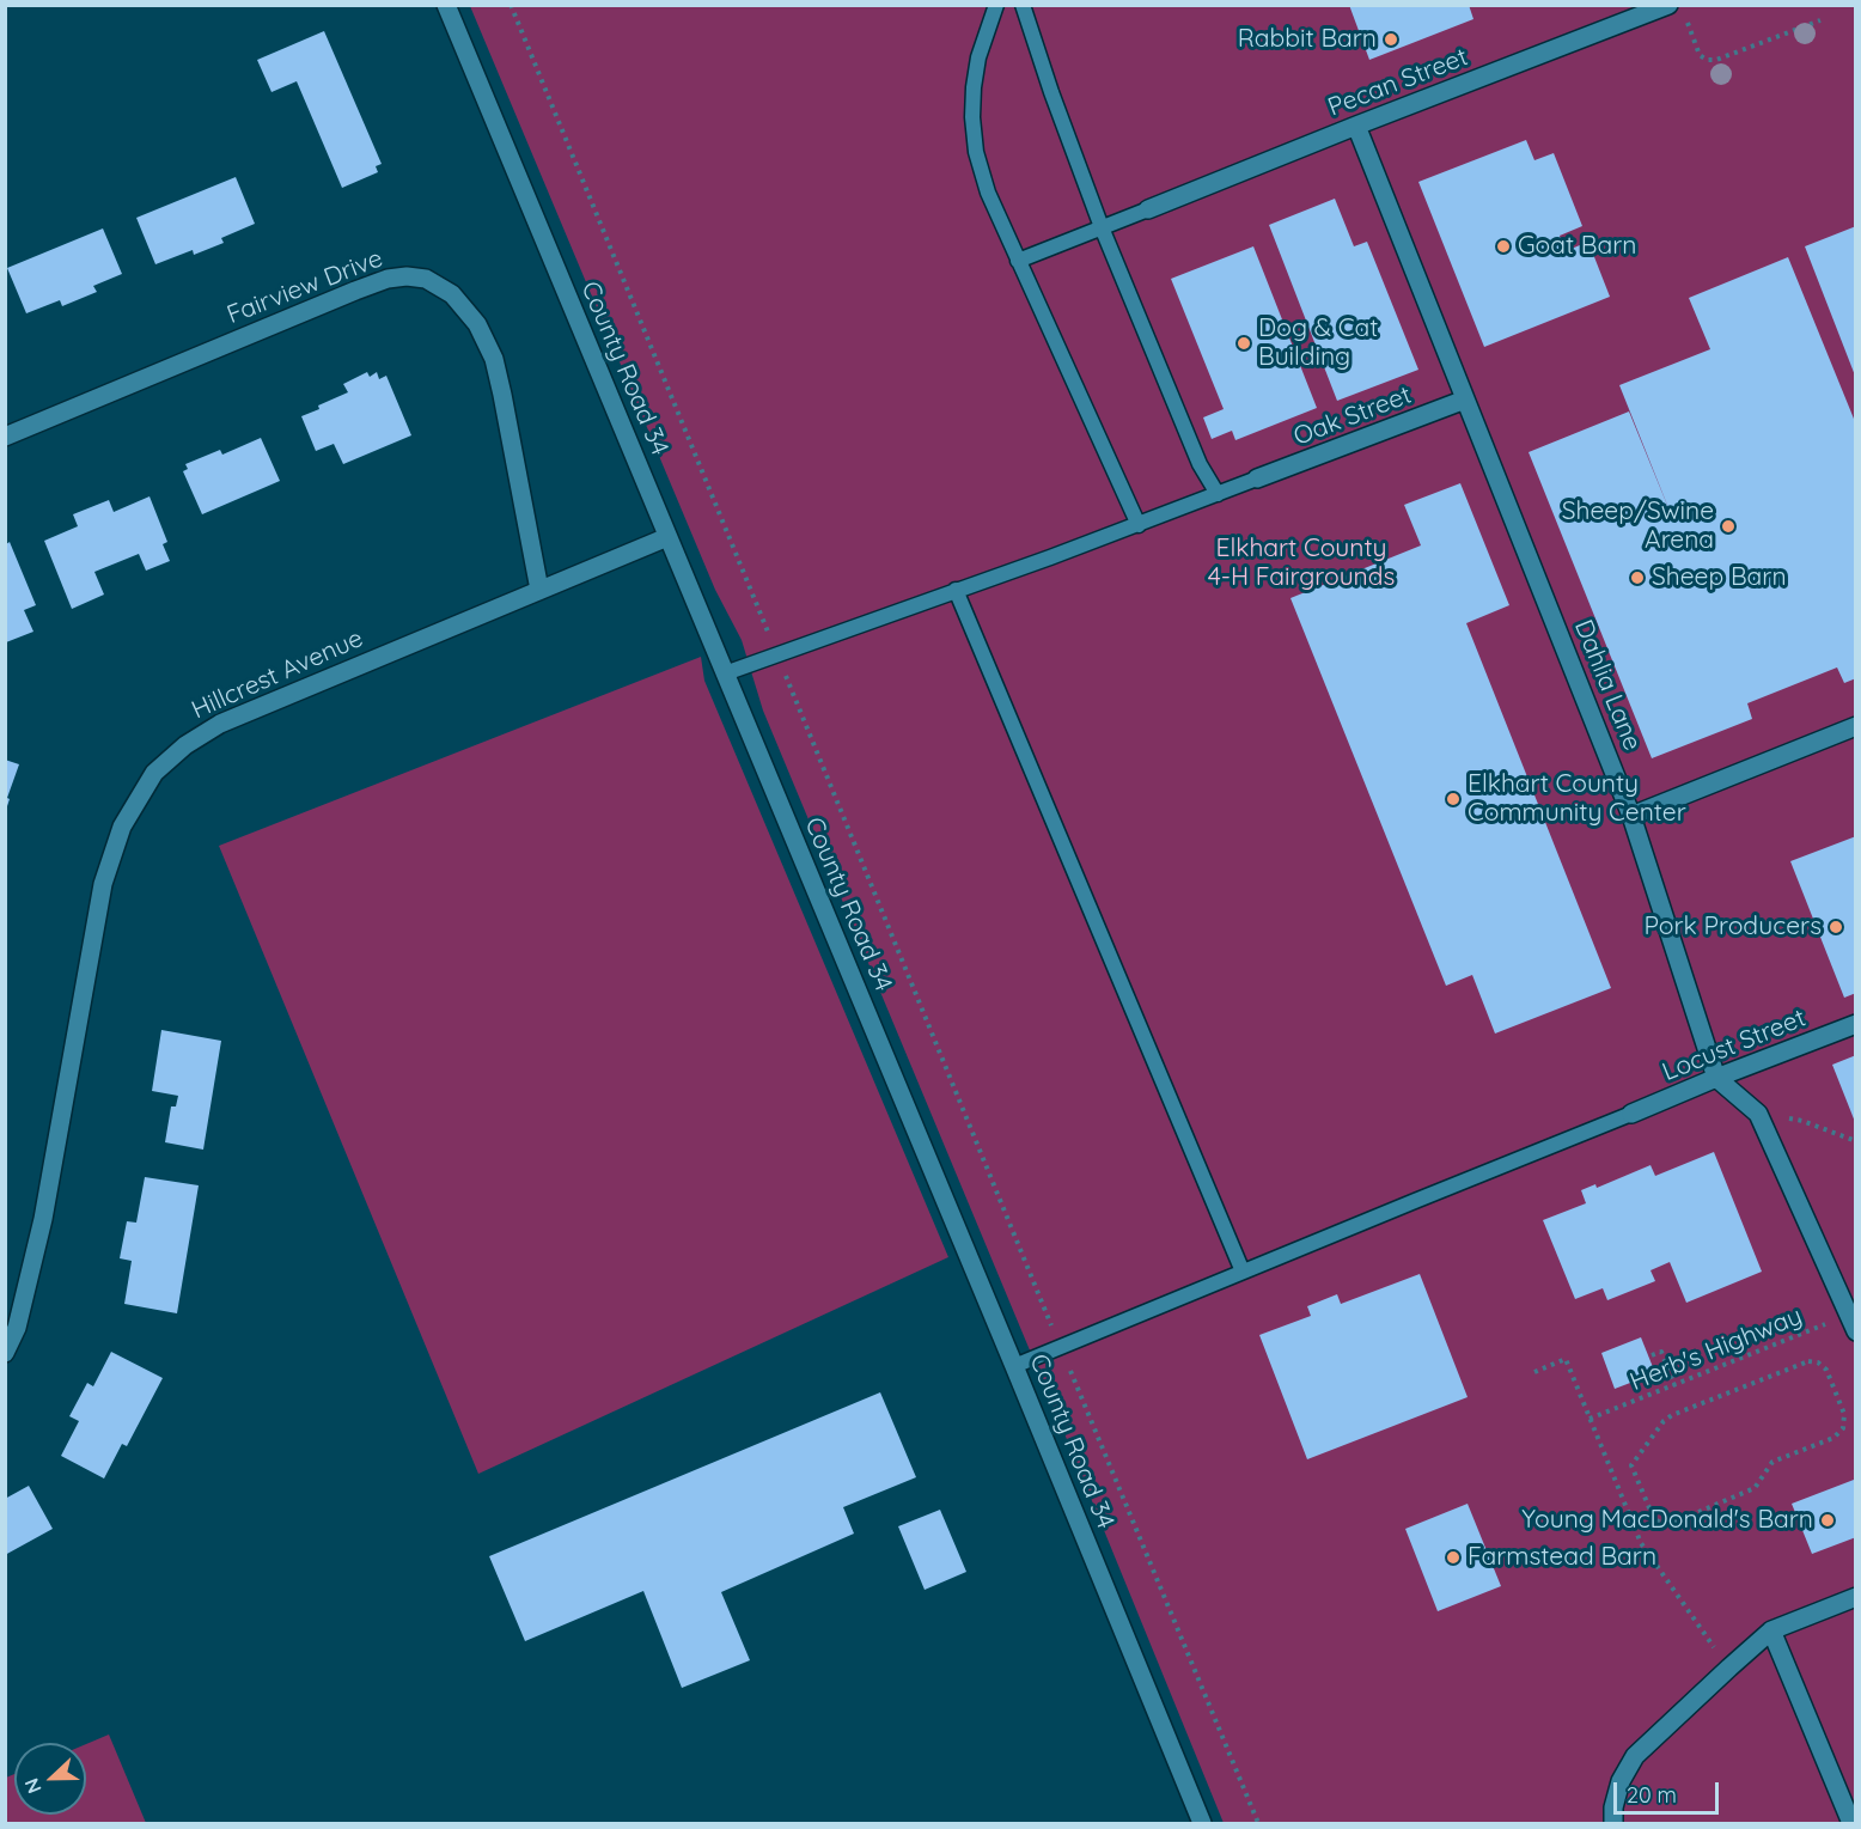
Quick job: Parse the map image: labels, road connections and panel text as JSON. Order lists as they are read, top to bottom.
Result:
{
  "streets": {
    "street": [
      "Pecan Street",
      "Fairview Drive",
      "County Road 34",
      "Oak Street",
      "Hillcrest Avenue",
      "Dahlia Lane",
      "Locust Street"
    ],
    "path": ["Herb's Highway"]
  },
  "crossings": [
    ["Pecan Street", "Dahlia Lane"],
    ["Fairview Drive", "Hillcrest Avenue"],
    ["County Road 34", "Hillcrest Avenue"],
    ["Oak Street", "Dahlia Lane"],
    ["Dahlia Lane", "Locust Street"]
  ],
  "parks": ["Elkhart County 4-H Fairgrounds"],
  "places": [
    "Rabbit Barn",
    "Goat Barn",
    "Dog & Cat Building",
    "Sheep/Swine Arena",
    "Sheep Barn",
    "Elkhart County Community Center",
    "Pork Producers",
    "Young MacDonald's Barn",
    "Farmstead Barn"
  ],
  "scale_bar": "20 m",
  "north": "left"
}
